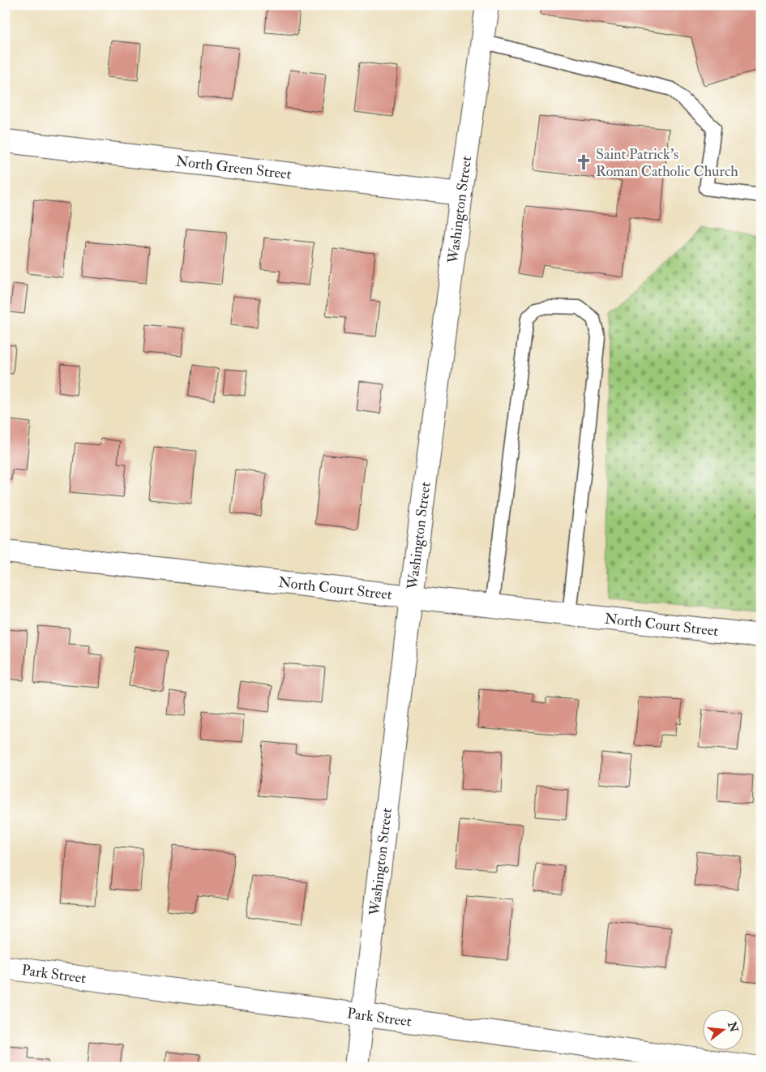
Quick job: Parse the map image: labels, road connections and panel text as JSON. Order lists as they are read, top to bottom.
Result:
{
  "streets": {
    "street": [
      "North Green Street",
      "Washington Street",
      "North Court Street",
      "Park Street"
    ]
  },
  "crossings": [
    ["North Green Street", "Washington Street"],
    ["Washington Street", "North Court Street"],
    ["Washington Street", "Park Street"]
  ],
  "places": {
    "church": ["Saint Patrick's Roman Catholic Church"]
  },
  "north": "right"
}
